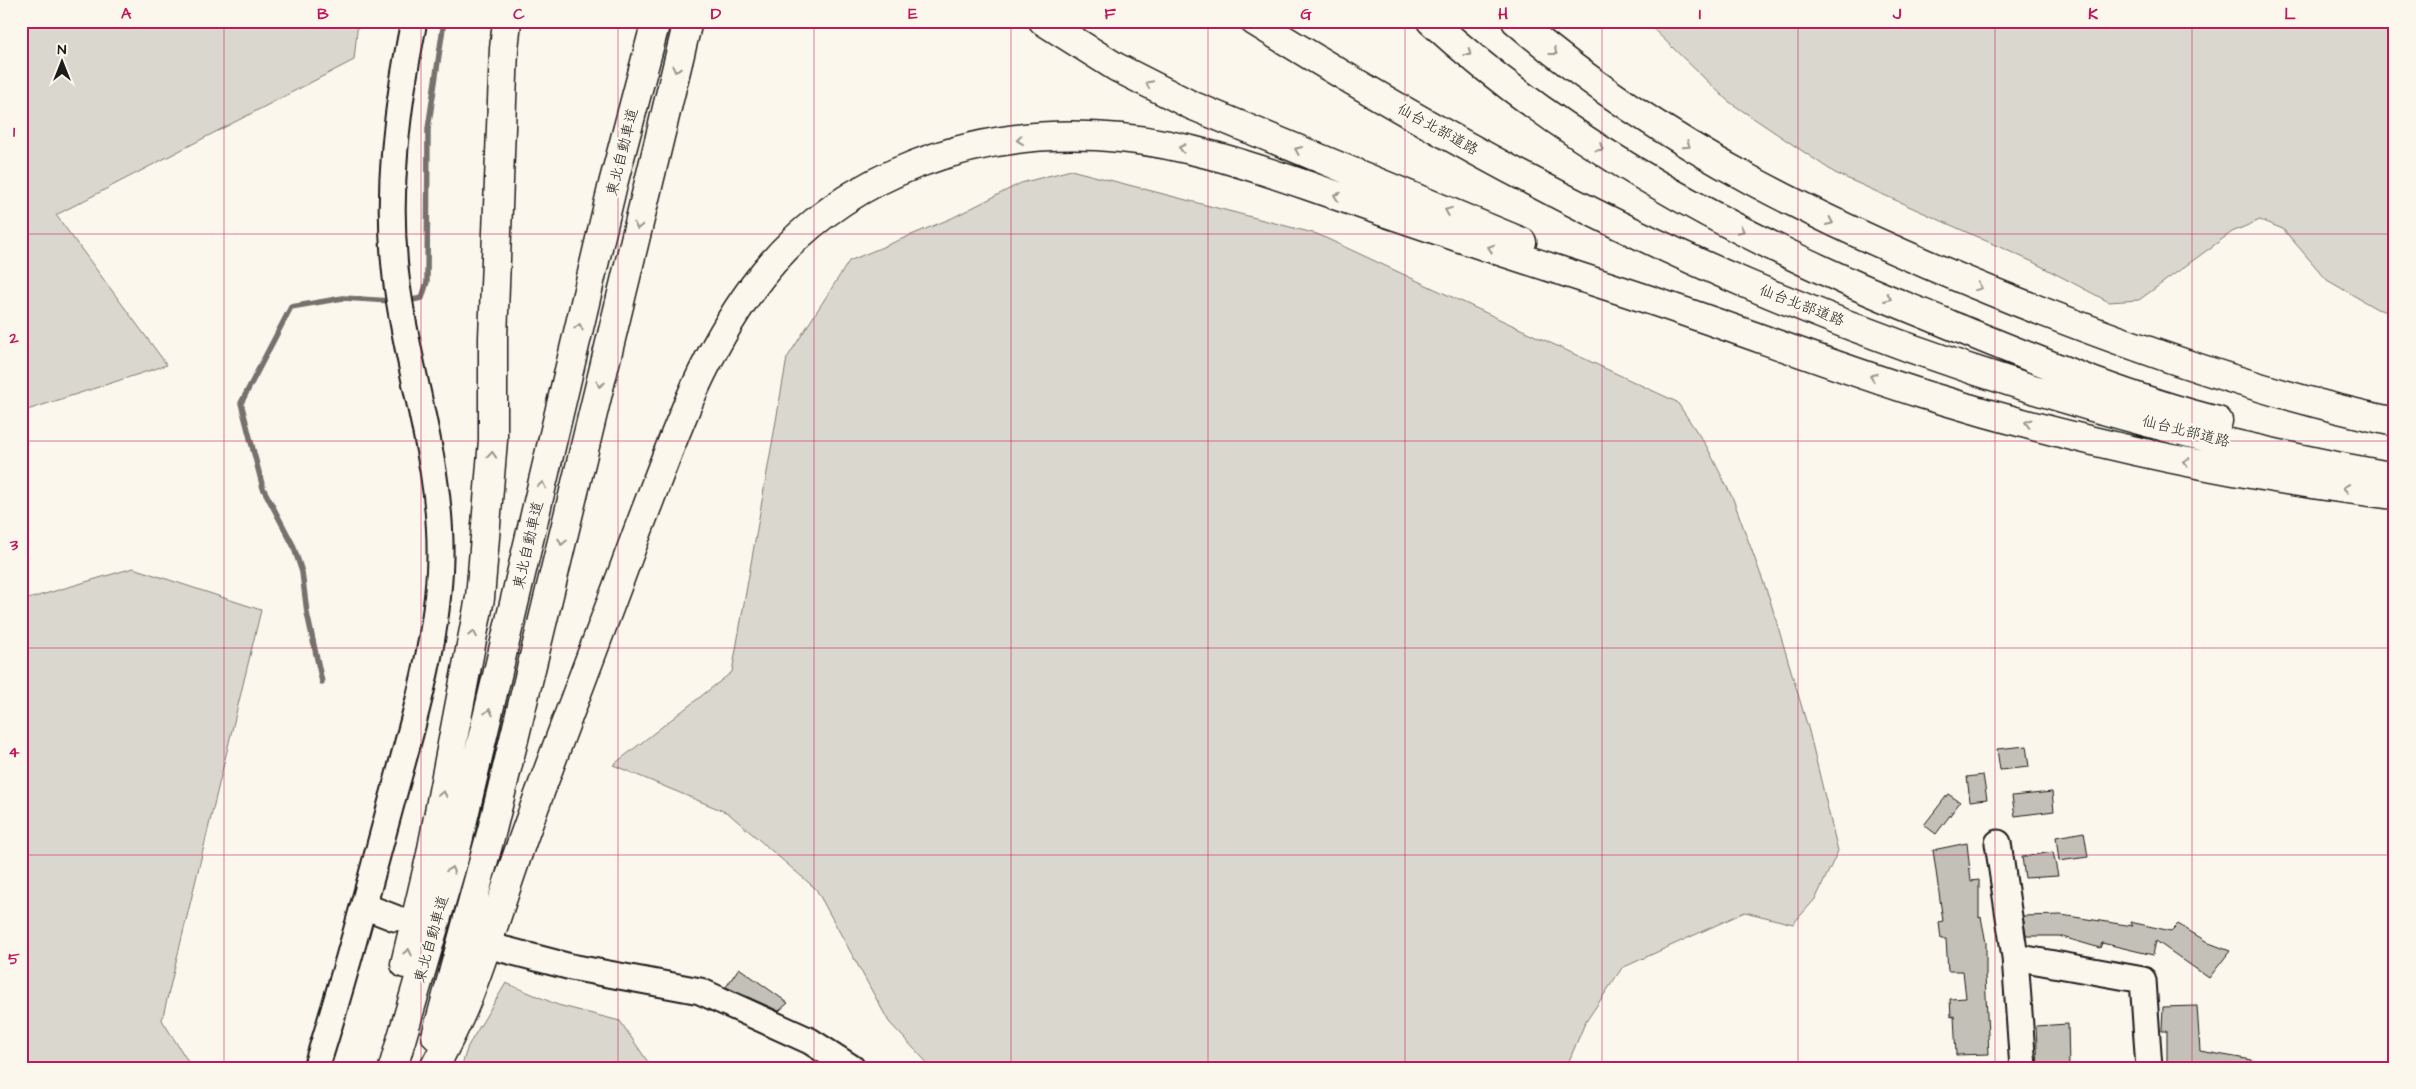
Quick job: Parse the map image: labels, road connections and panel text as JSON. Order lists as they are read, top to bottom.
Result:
{
  "streets": {
    "highway": ["仙台北部道路", "東北自動車道"]
  },
  "north": "top",
  "grid": {
    "columns": [
      "A",
      "B",
      "C",
      "D",
      "E",
      "F",
      "G",
      "H",
      "I",
      "J",
      "K",
      "L"
    ],
    "rows": [
      "1",
      "2",
      "3",
      "4",
      "5"
    ]
  }
}
